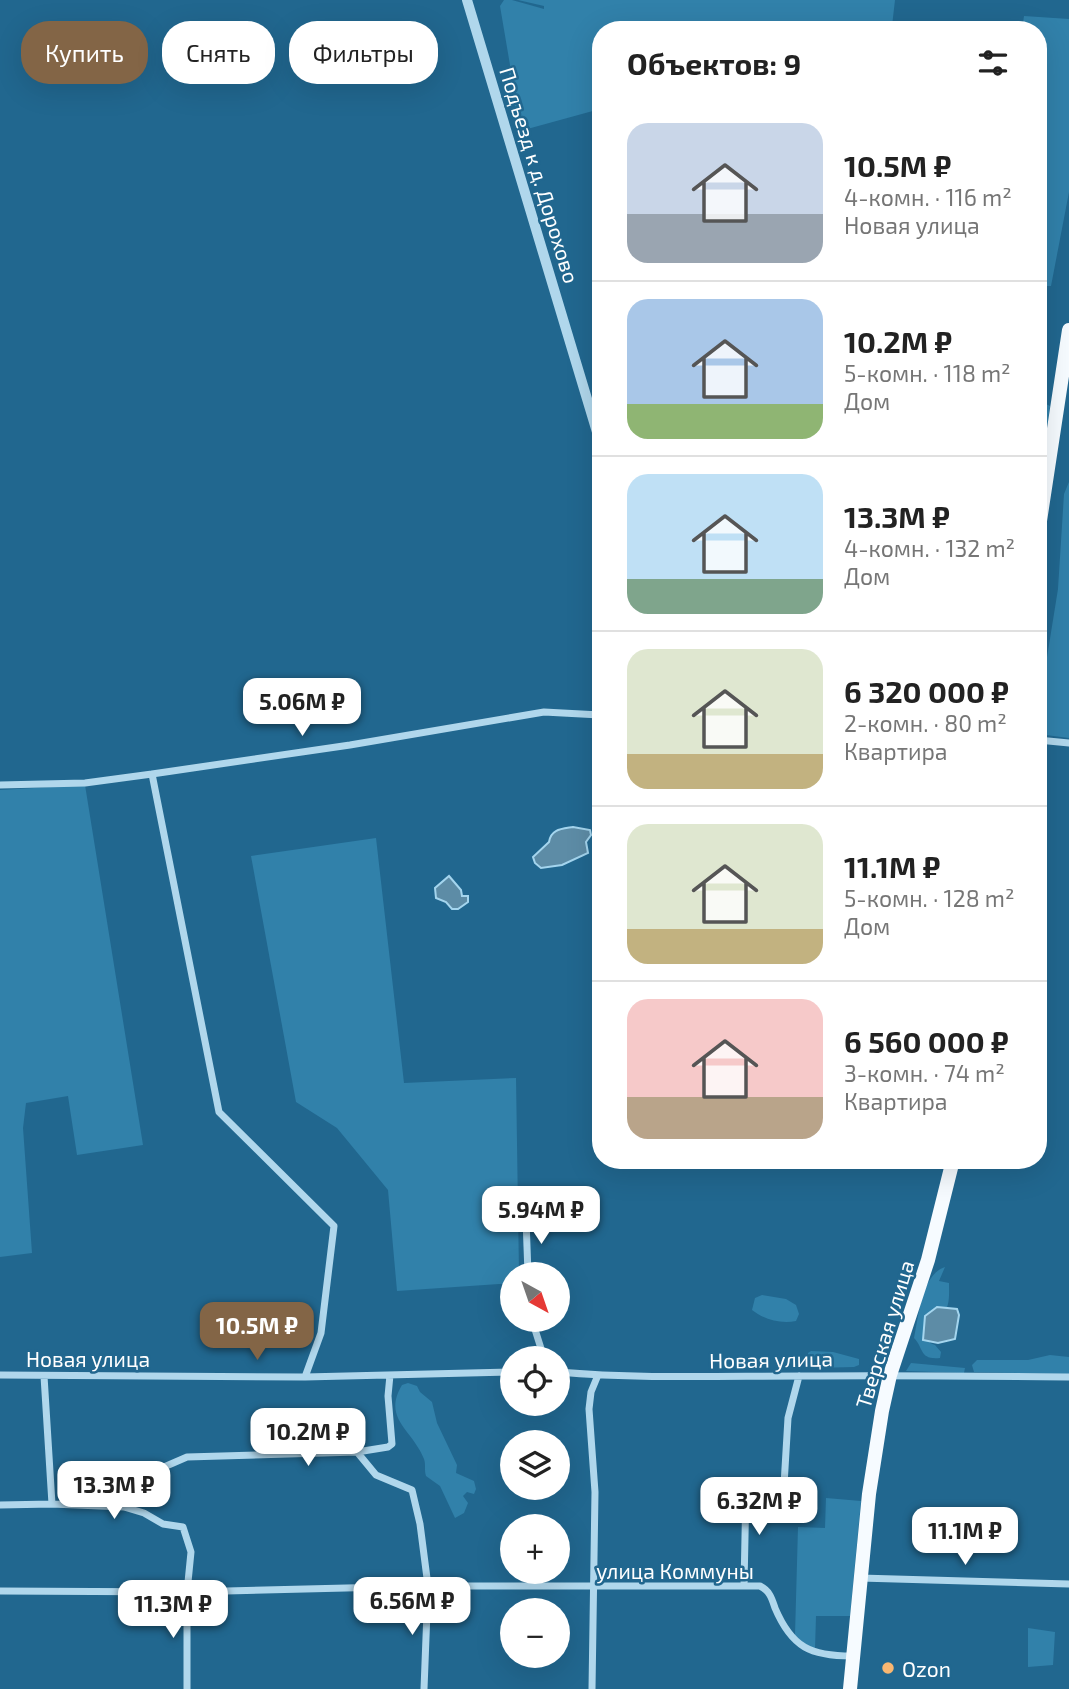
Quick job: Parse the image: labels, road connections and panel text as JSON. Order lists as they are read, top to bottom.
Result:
{
  "streets": {
    "main road": ["Тверская улица"],
    "street": ["Подъезд к д. Дорохово", "Новая улица", "улица Коммуны"]
  },
  "crossings": [
    ["Тверская улица", "Новая улица"],
    ["Тверская улица", "улица Коммуны"]
  ],
  "places": ["Ozon"],
  "north": "bottom right",
  "page": {
    "chip": ["Купить", "Снять", "Фильтры"],
    "heading": "Объектов: 9",
    "list": [
      {
        "name": "10.5M ₽",
        "note": "4-комн. · 116 m² · Новая улица"
      },
      {
        "name": "10.2M ₽",
        "note": "5-комн. · 118 m² · Дом"
      },
      {
        "name": "13.3M ₽",
        "note": "4-комн. · 132 m² · Дом"
      },
      {
        "name": "6 320 000 ₽",
        "note": "2-комн. · 80 m² · Квартира"
      },
      {
        "name": "11.1M ₽",
        "note": "5-комн. · 128 m² · Дом"
      },
      {
        "name": "6 560 000 ₽",
        "note": "3-комн. · 74 m² · Квартира"
      }
    ],
    "price": [
      "5.06M ₽",
      "5.94M ₽",
      "10.5M ₽",
      "10.2M ₽",
      "13.3M ₽",
      "6.32M ₽",
      "11.1M ₽",
      "6.56M ₽",
      "11.3M ₽"
    ],
    "map_buttons": ["+", "−"]
  }
}
